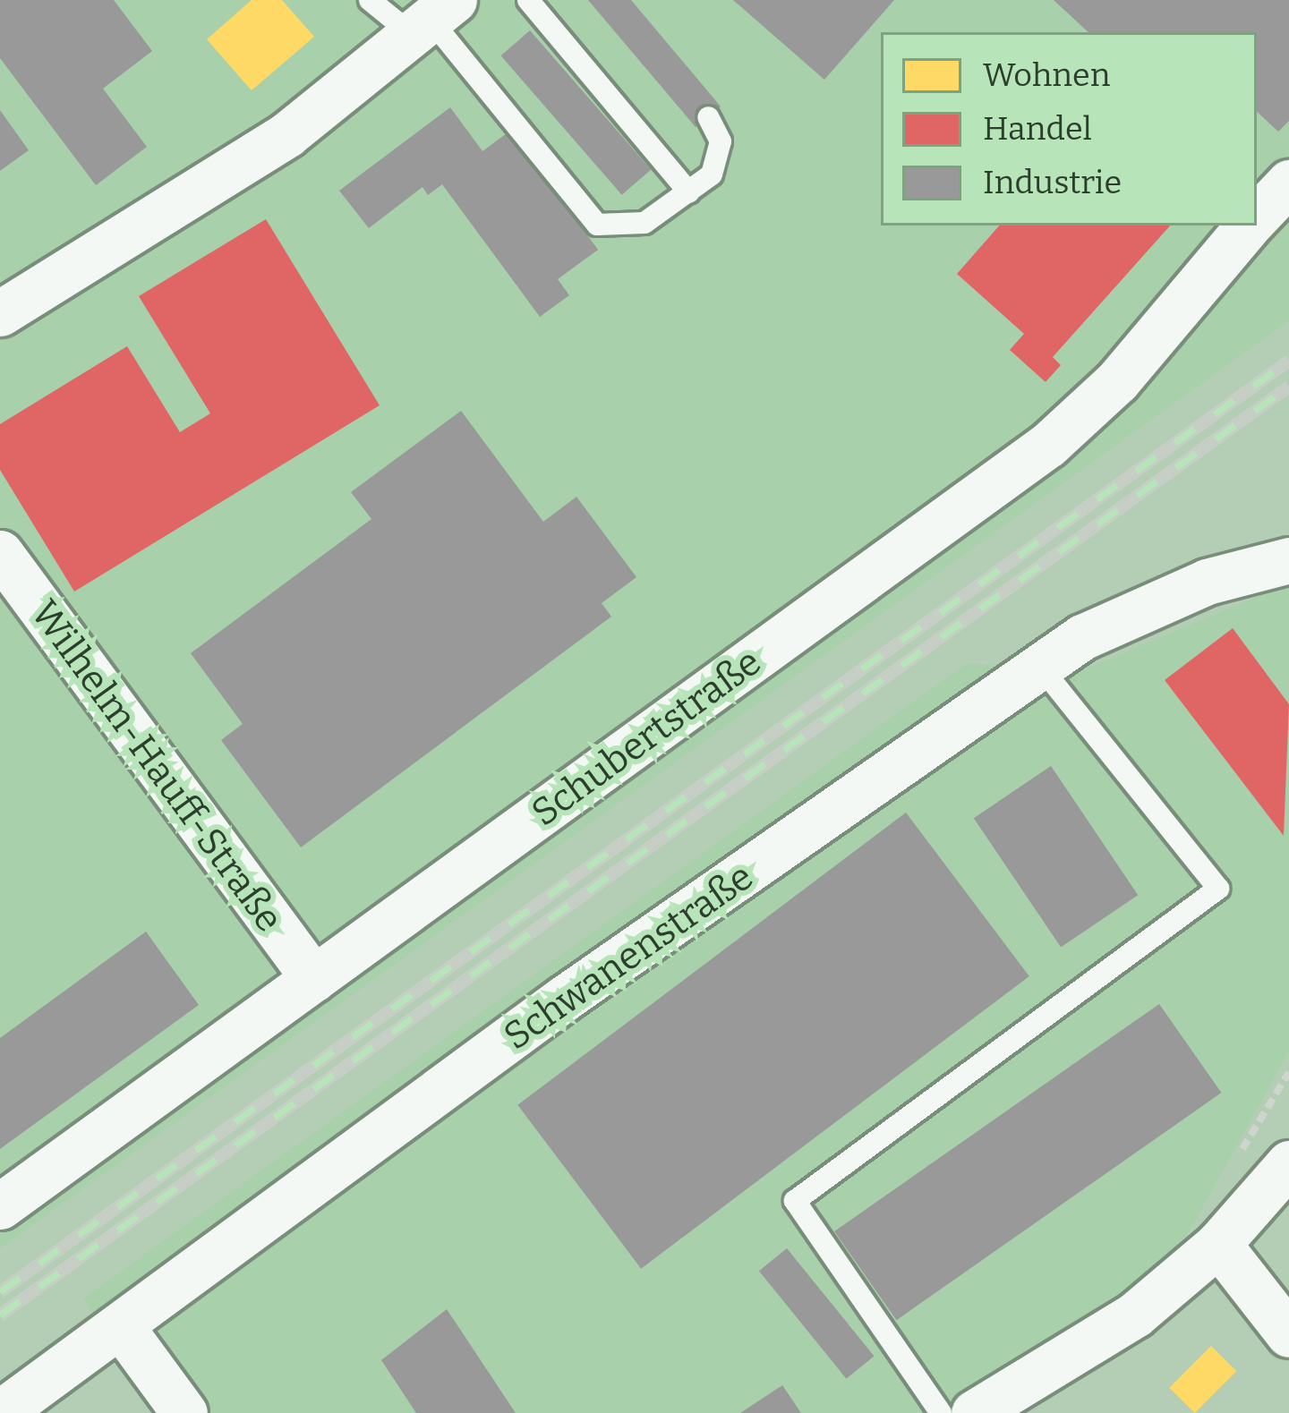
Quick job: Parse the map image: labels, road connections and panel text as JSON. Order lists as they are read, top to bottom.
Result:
{
  "streets": {
    "street": ["Schubertstraße", "Wilhelm-Hauff-Straße", "Schwanenstraße"]
  },
  "crossings": [
    ["Schubertstraße", "Wilhelm-Hauff-Straße"]
  ],
  "legend": ["Wohnen", "Handel", "Industrie"]
}
